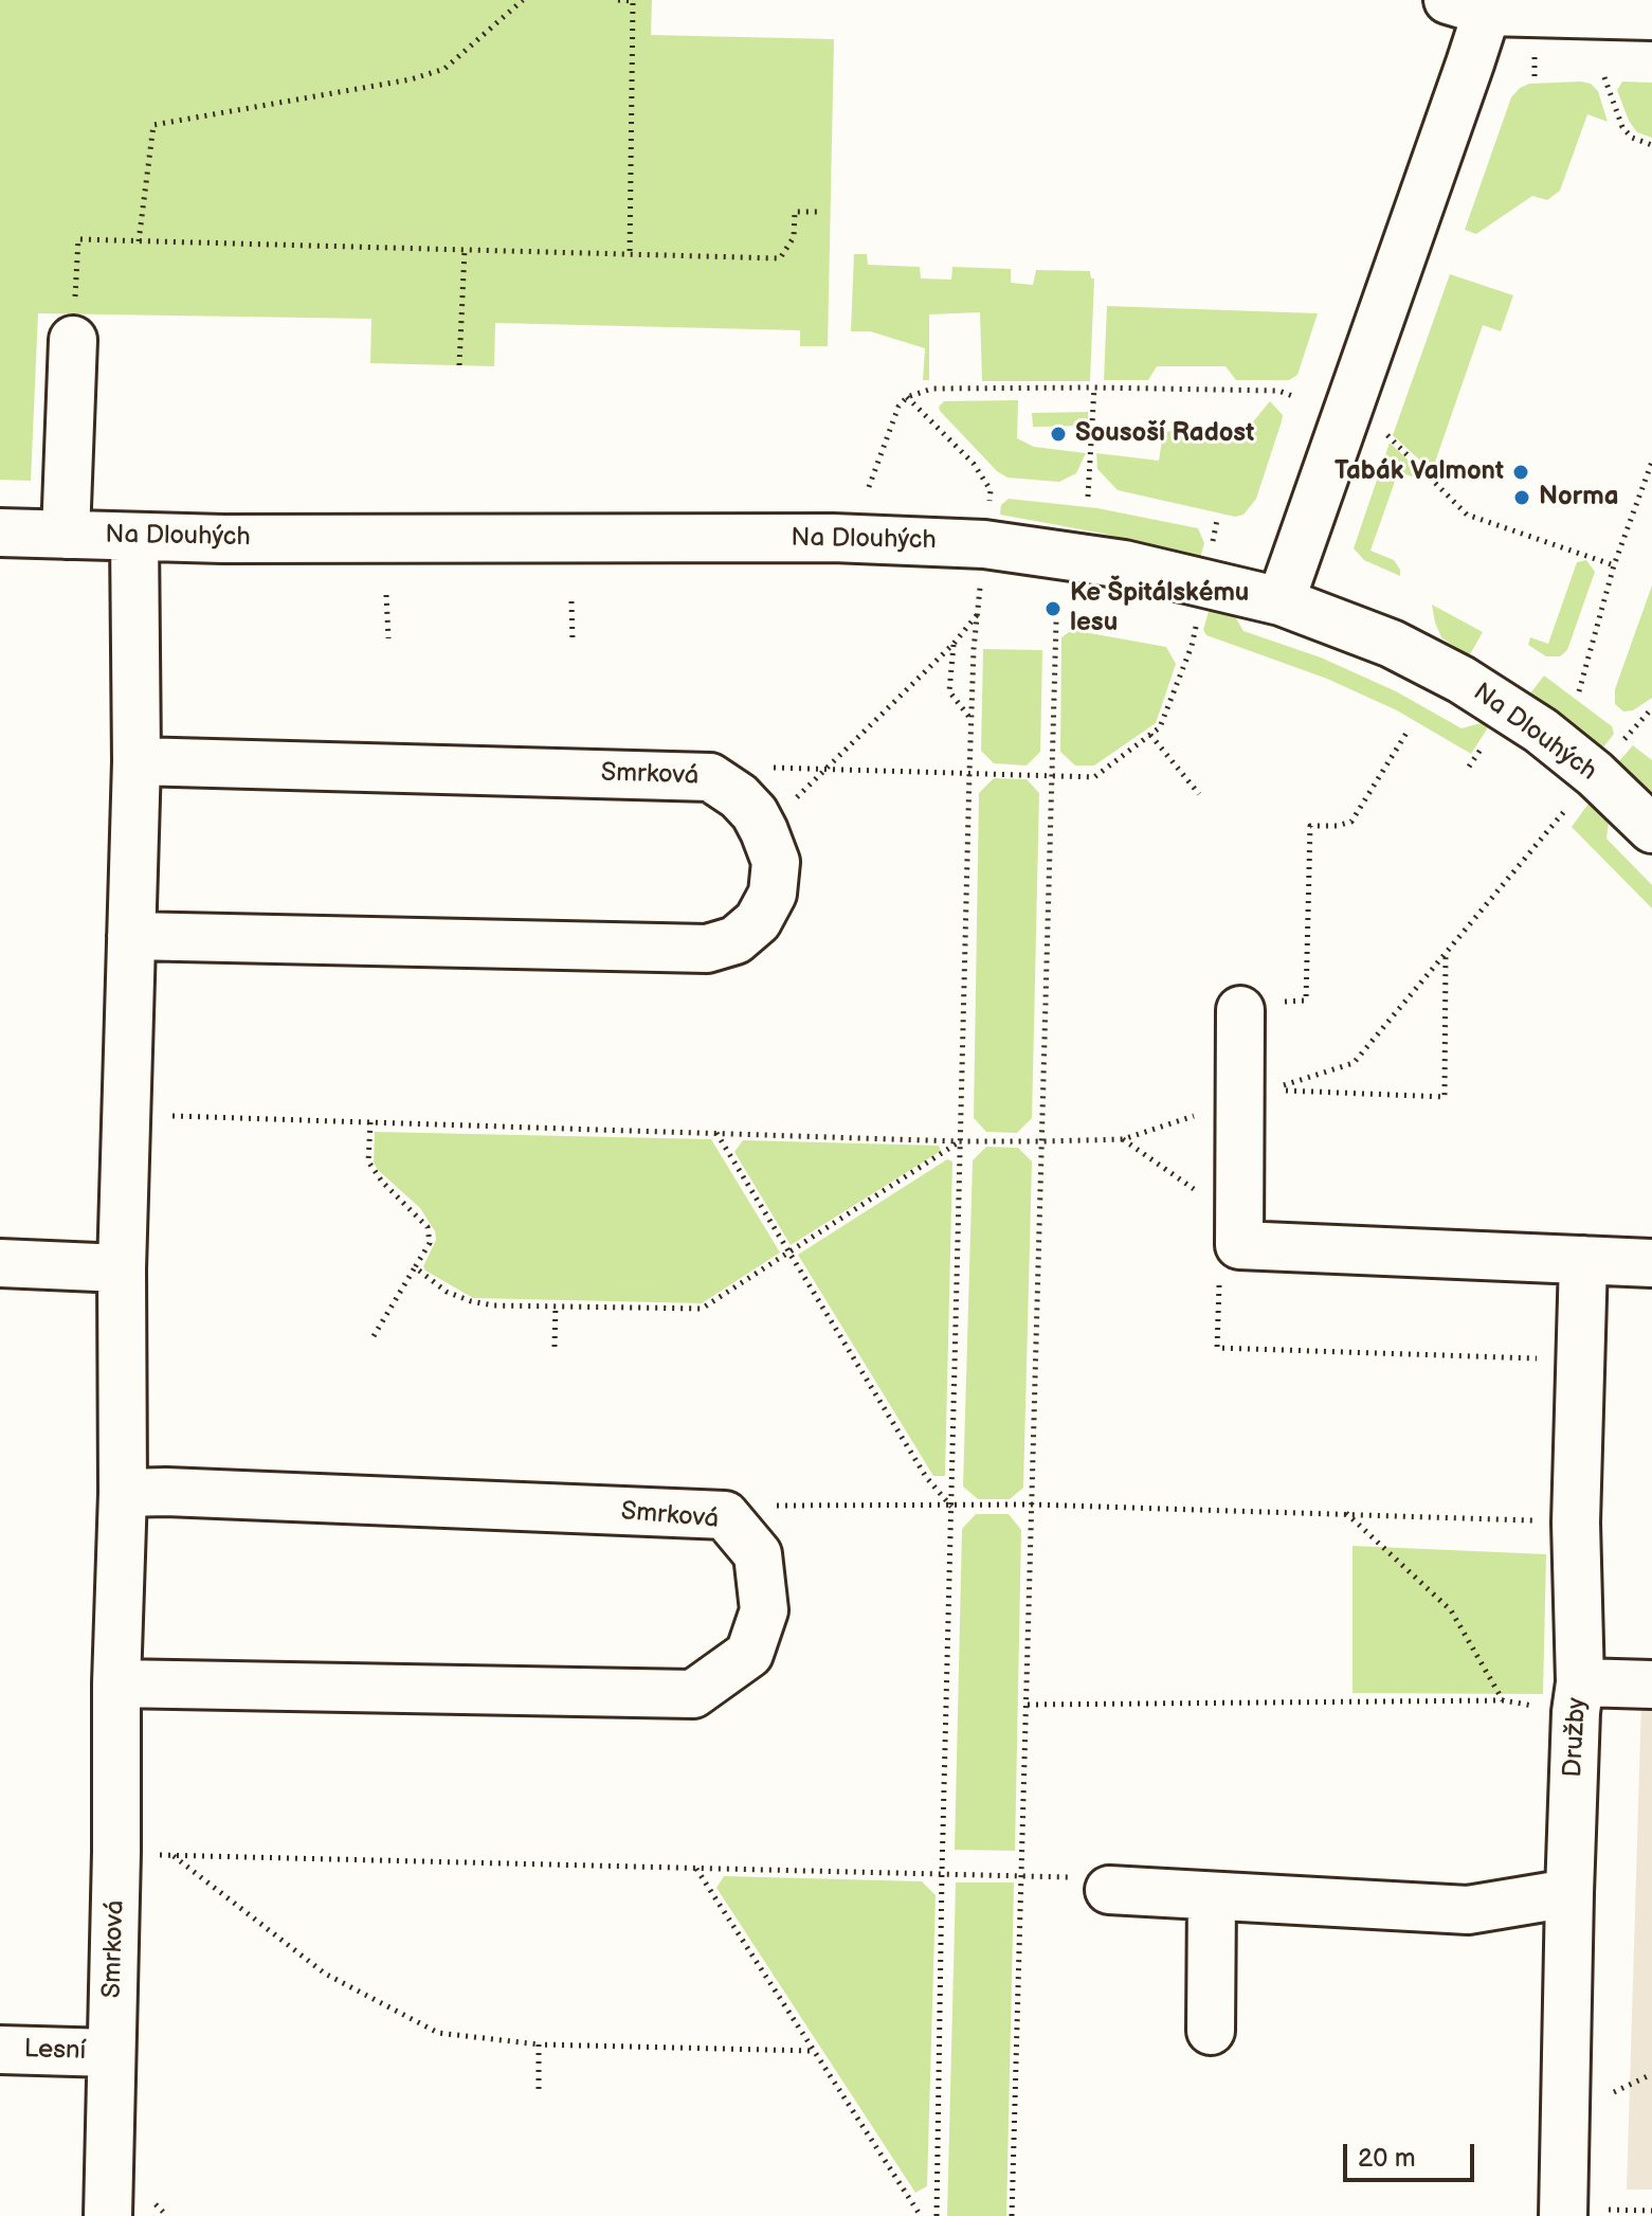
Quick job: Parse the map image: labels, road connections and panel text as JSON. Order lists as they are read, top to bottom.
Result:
{
  "streets": {
    "street": [
      "Na Dlouhých",
      "Smrková",
      "Družby",
      "Lesní"
    ]
  },
  "crossings": [
    ["Na Dlouhých", "Smrková"],
    ["Smrková", "Lesní"]
  ],
  "places": [
    "Sousoší Radost",
    "Tabák Valmont",
    "Norma",
    "Ke Špitálskému lesu"
  ],
  "scale_bar": "20 m"
}
